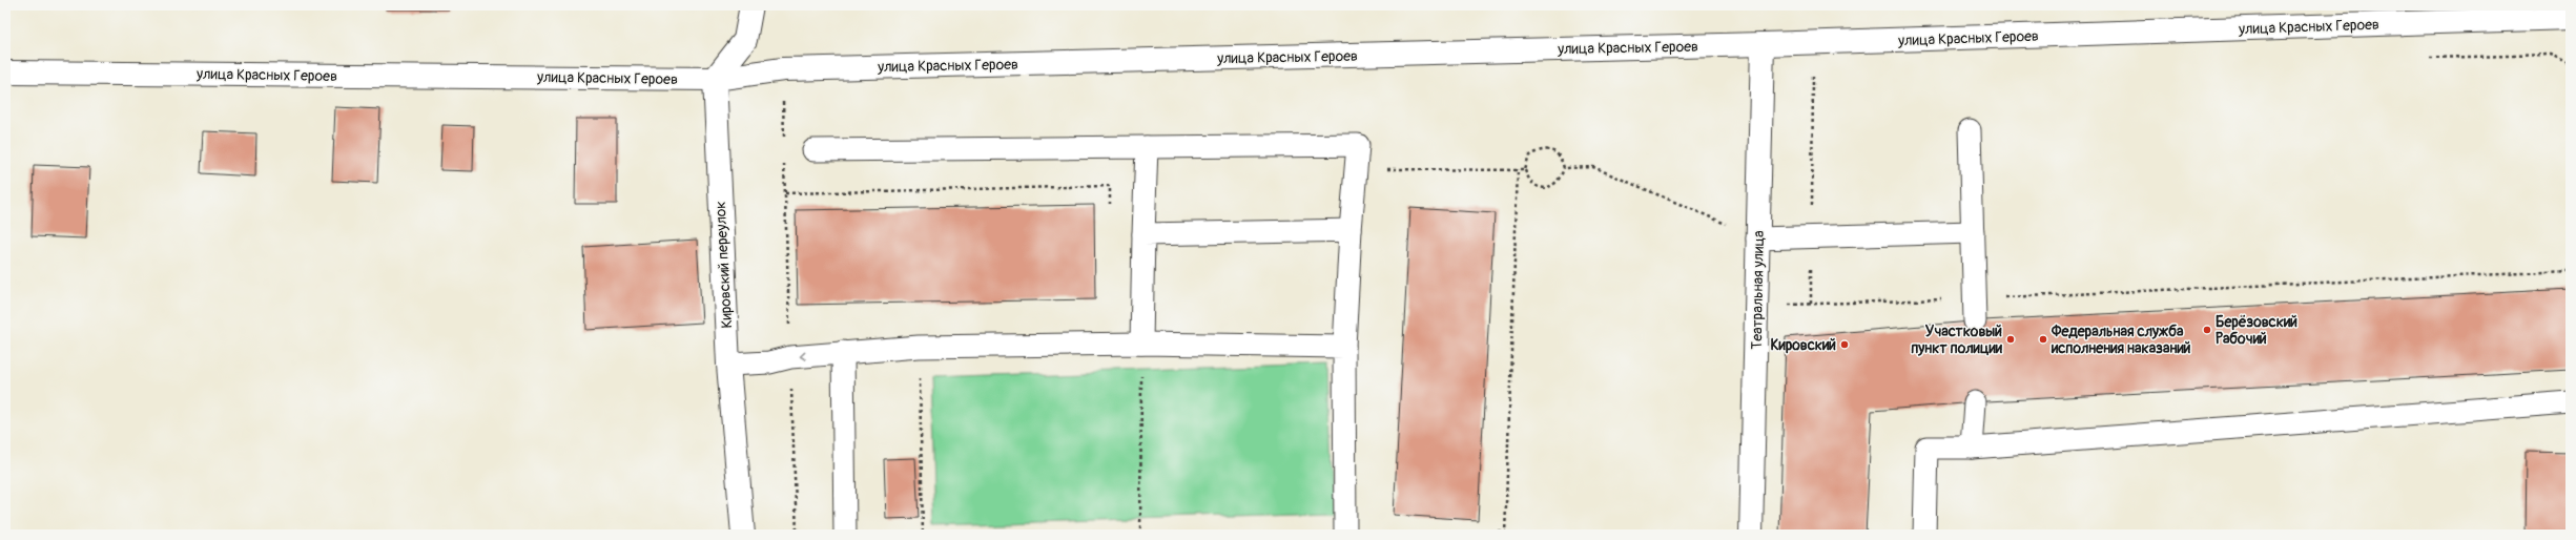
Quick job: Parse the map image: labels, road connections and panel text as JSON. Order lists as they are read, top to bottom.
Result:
{
  "streets": {
    "main road": ["улица Красных Героев", "Кировский переулок", "Театральная улица"]
  },
  "crossings": [
    ["улица Красных Героев", "Кировский переулок"],
    ["улица Красных Героев", "Театральная улица"]
  ],
  "places": [
    "Берёзовский Рабочий",
    "Участковый пункт полиции",
    "Федеральная служба исполнения наказаний",
    "Кировский"
  ]
}
